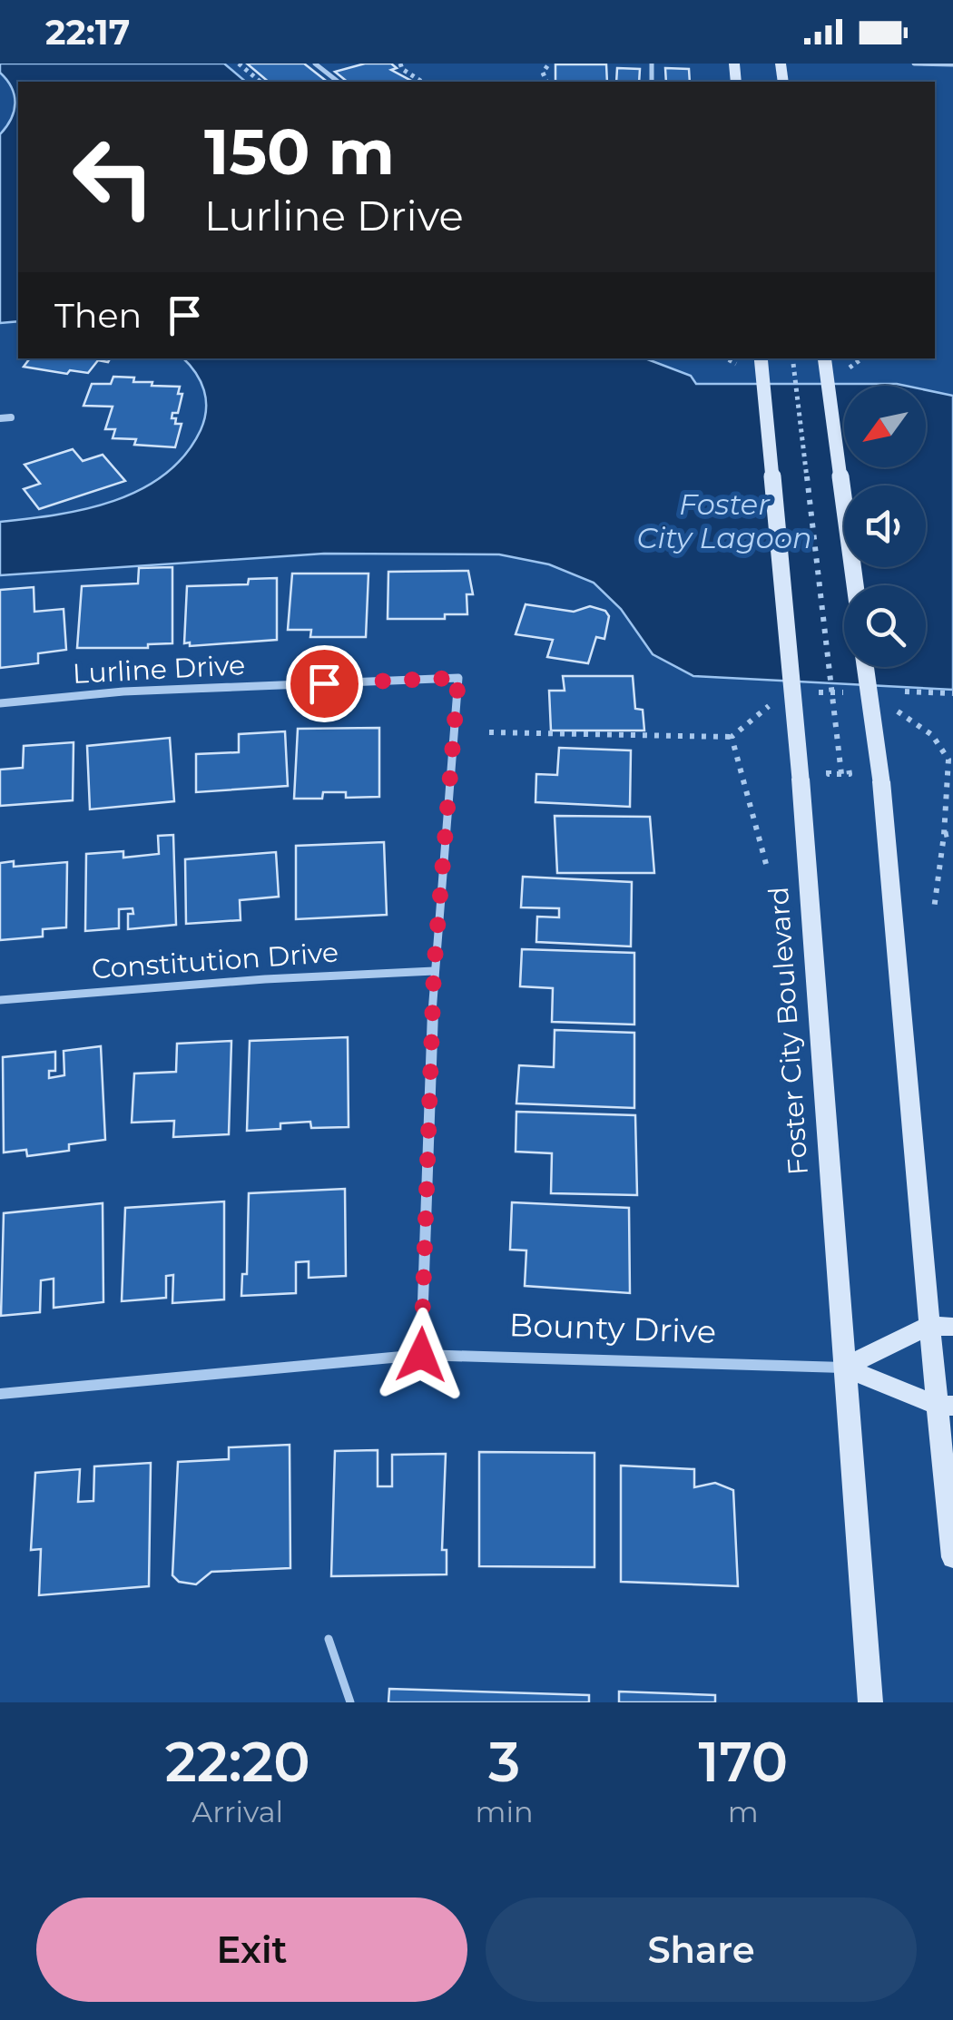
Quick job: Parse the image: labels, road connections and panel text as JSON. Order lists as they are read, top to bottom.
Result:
{
  "streets": {
    "main road": ["Foster City Boulevard", "Bounty Drive"],
    "street": ["Lurline Drive", "Constitution Drive"]
  },
  "crossings": [
    ["Lurline Drive", "Constitution Drive"],
    ["Lurline Drive", "Bounty Drive"],
    ["Foster City Boulevard", "Bounty Drive"]
  ],
  "water": ["Foster City Lagoon"],
  "north": "bottom left",
  "page": {
    "status": "22:17",
    "turn": ["150 m", "Lurline Drive"],
    "then": "Then",
    "eta": [
      "22:20",
      "Arrival",
      "3",
      "min",
      "170",
      "m"
    ],
    "buttons": ["Exit", "Share"]
  }
}
